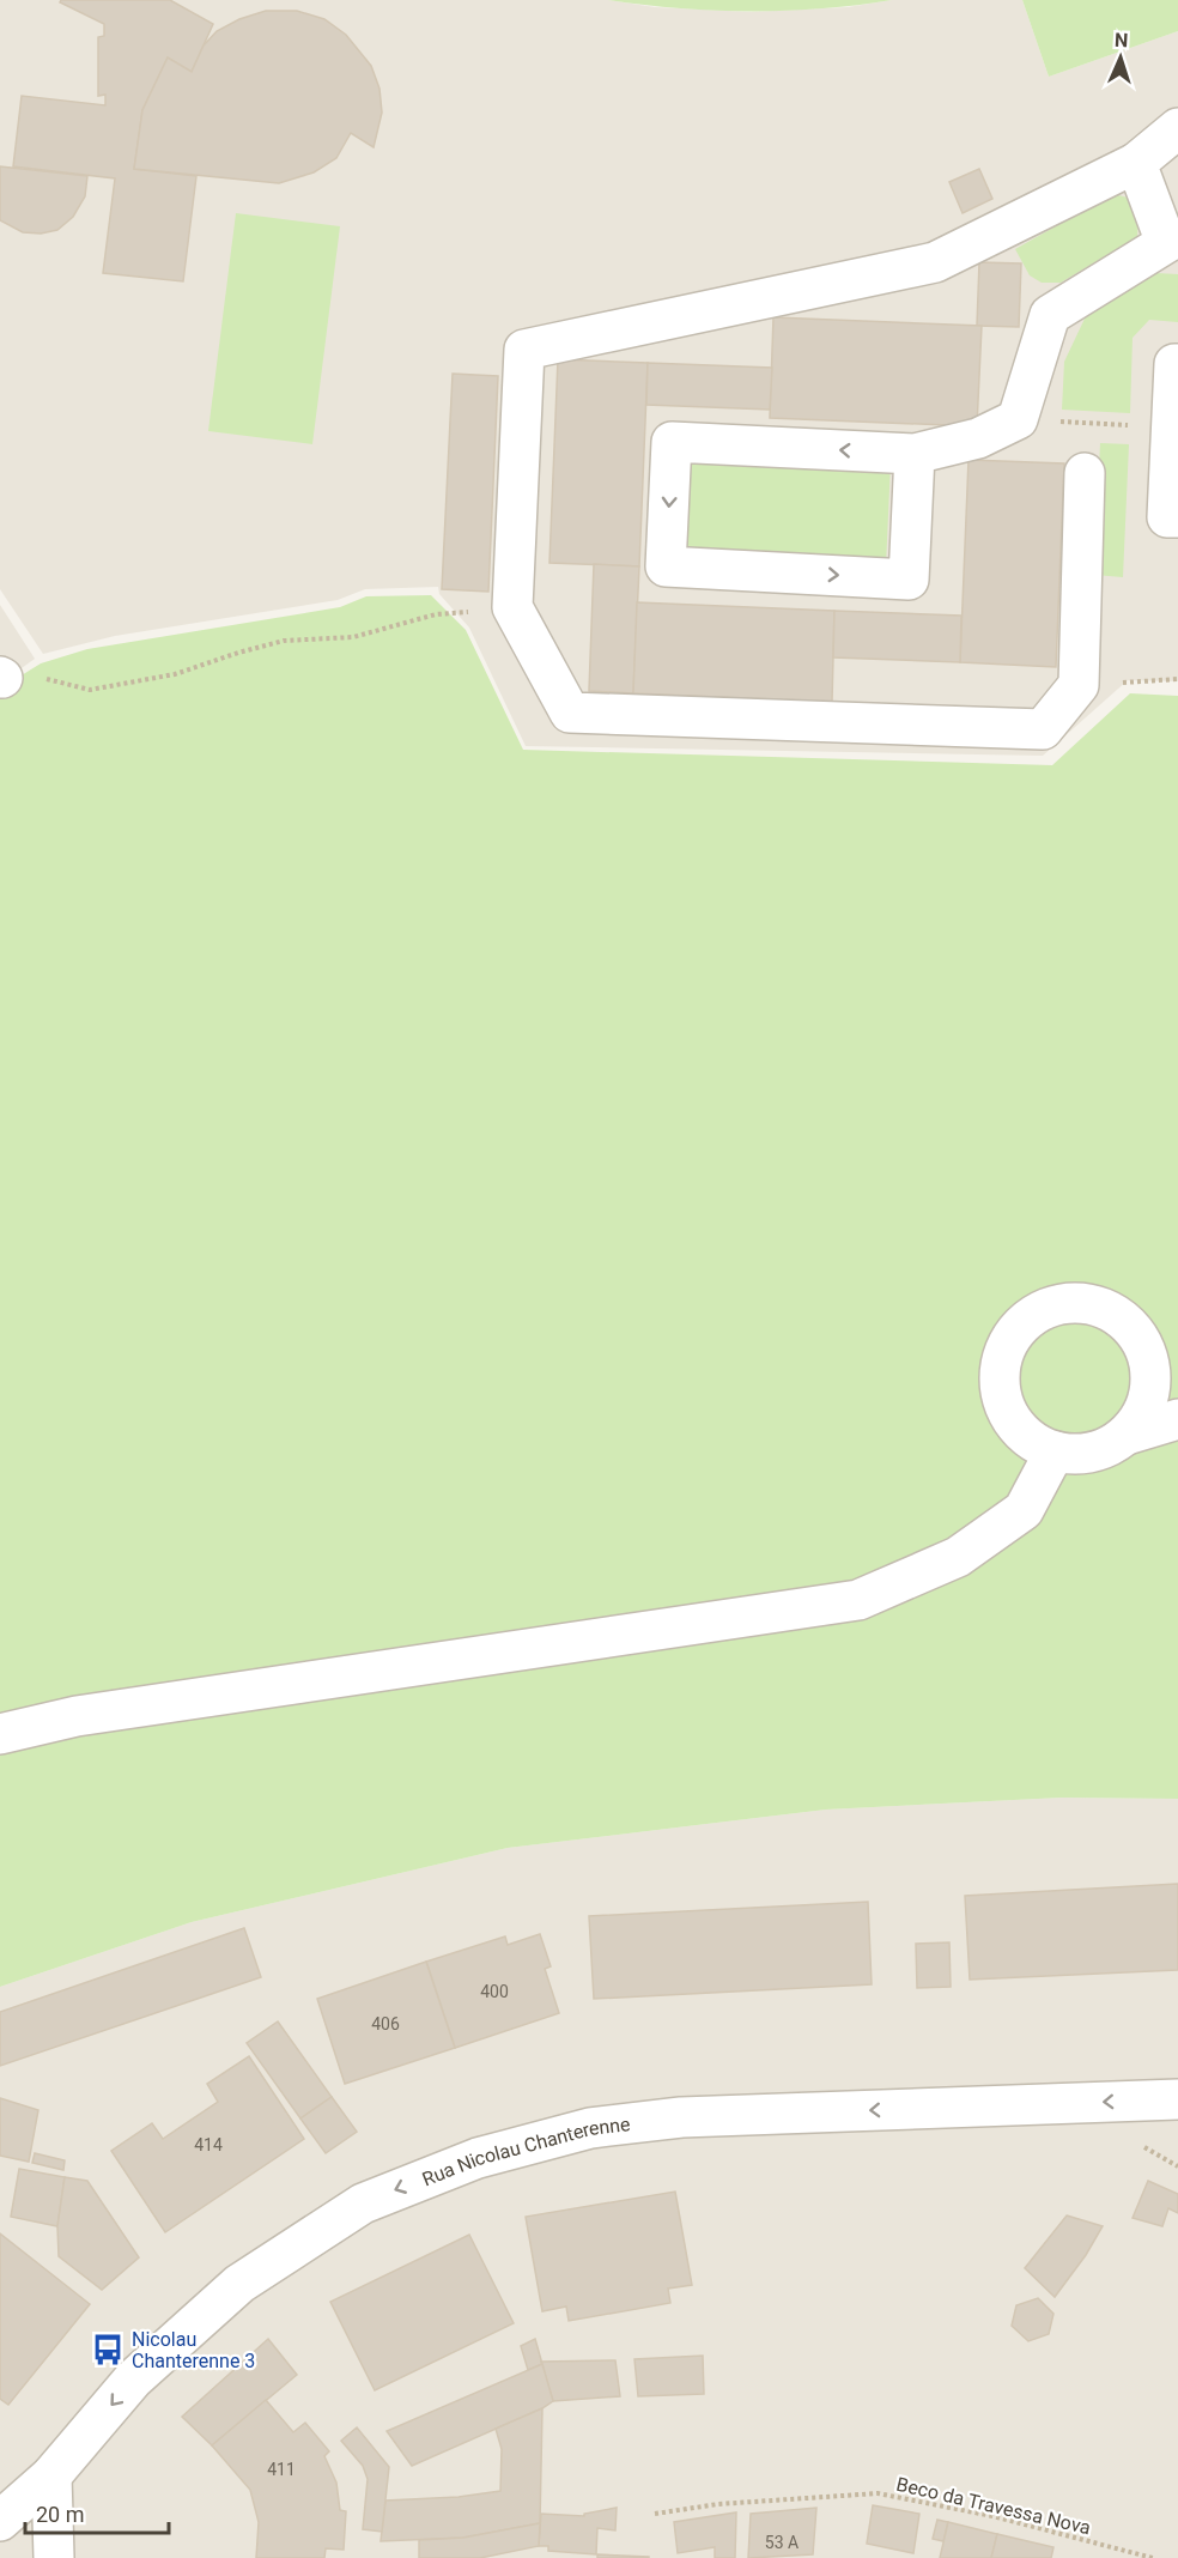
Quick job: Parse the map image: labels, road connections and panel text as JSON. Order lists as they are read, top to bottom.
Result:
{
  "streets": {
    "street": ["Rua Nicolau Chanterenne"],
    "path": ["Beco da Travessa Nova"]
  },
  "one_way": ["Rua Nicolau Chanterenne"],
  "places": {
    "bus stop": ["Nicolau Chanterenne 3"]
  },
  "house_numbers": [
    "400",
    "406",
    "414",
    "411",
    "53 A"
  ],
  "scale_bar": "20 m",
  "north": "top"
}
